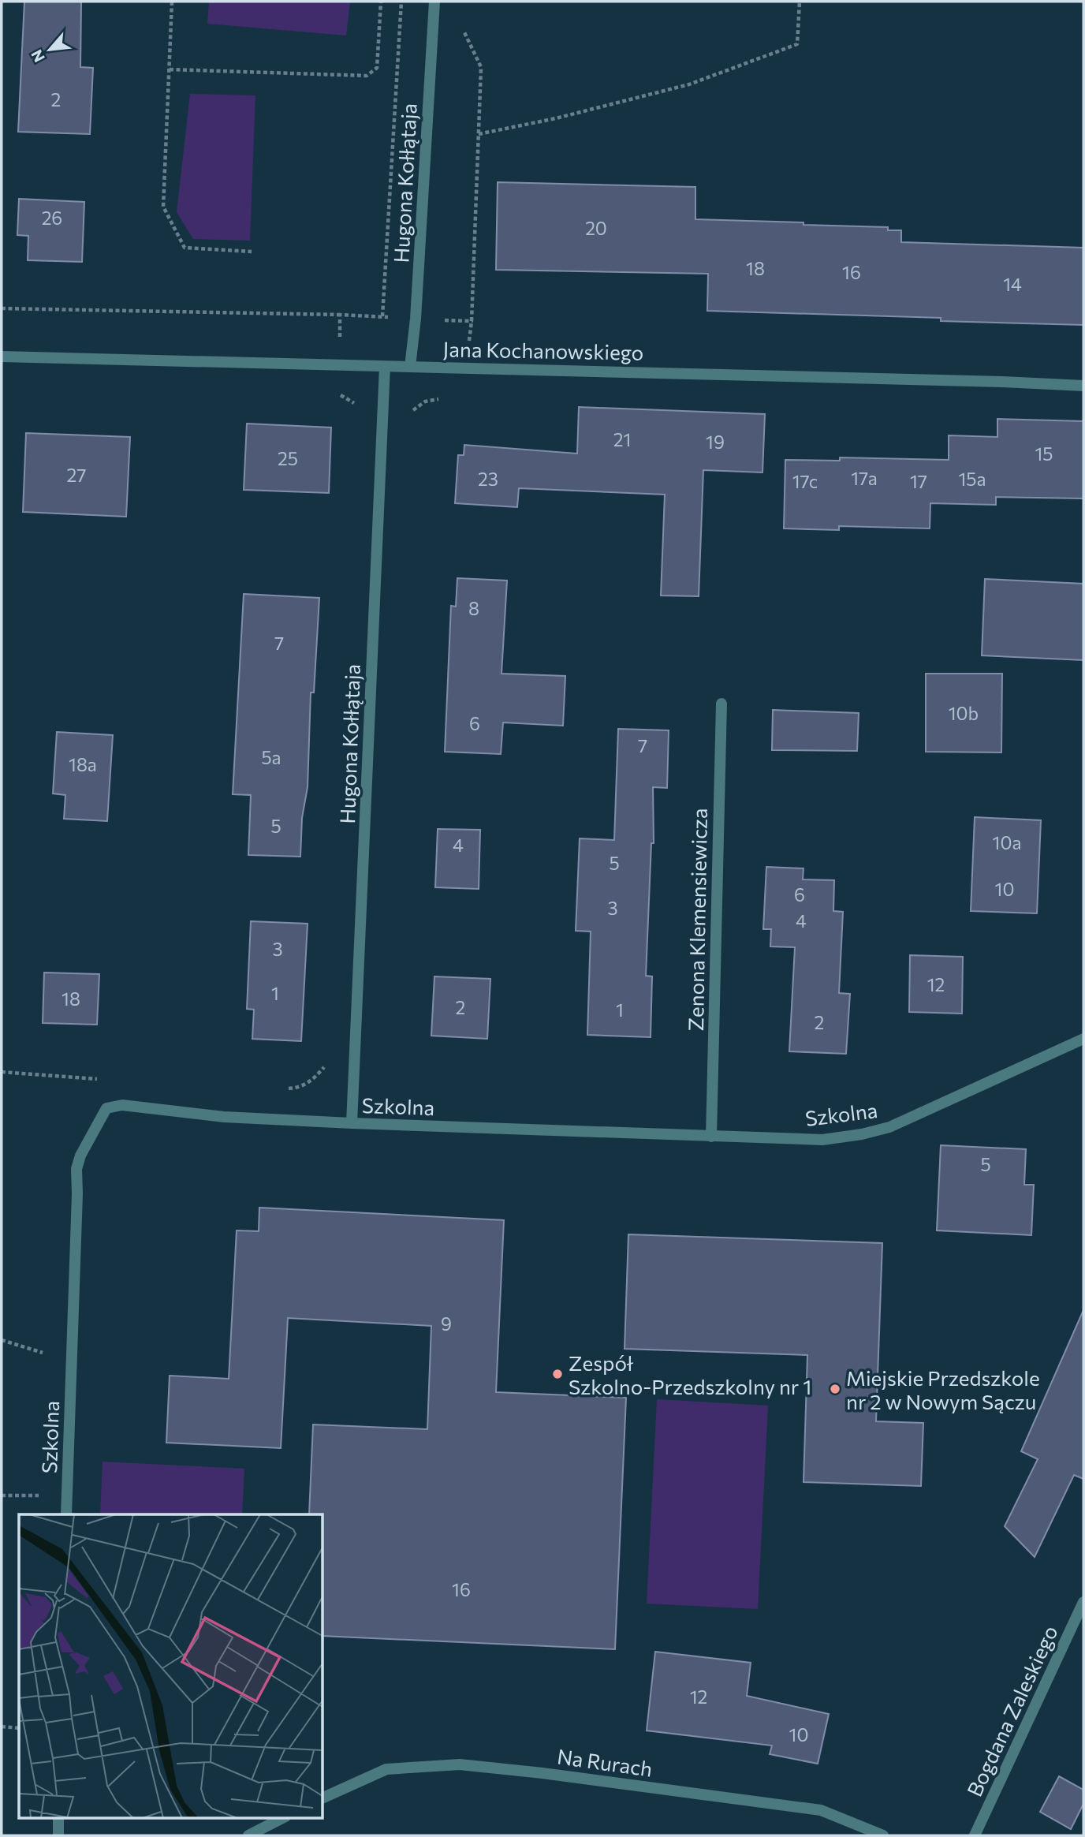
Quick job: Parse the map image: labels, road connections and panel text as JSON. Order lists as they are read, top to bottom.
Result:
{
  "streets": {
    "street": [
      "Hugona Kołłątaja",
      "Jana Kochanowskiego",
      "Zenona Klemensiewicza",
      "Szkolna",
      "Bogdana Zaleskiego",
      "Na Rurach"
    ]
  },
  "crossings": [
    ["Hugona Kołłątaja", "Jana Kochanowskiego"],
    ["Hugona Kołłątaja", "Szkolna"],
    ["Zenona Klemensiewicza", "Szkolna"]
  ],
  "places": ["Zespół Szkolno-Przedszkolny nr 1", "Miejskie Przedszkole nr 2 w Nowym Sączu"],
  "house_numbers": [
    "2",
    "26",
    "20",
    "18",
    "16",
    "14",
    "21",
    "19",
    "15",
    "25",
    "27",
    "17a",
    "23",
    "15a",
    "17c",
    "17",
    "8",
    "7",
    "10b",
    "6",
    "7",
    "5a",
    "18a",
    "5",
    "10a",
    "4",
    "5",
    "10",
    "6",
    "3",
    "4",
    "3",
    "12",
    "1",
    "18",
    "2",
    "1",
    "2",
    "5",
    "9",
    "16",
    "12",
    "10"
  ],
  "north": "bottom left"
}
